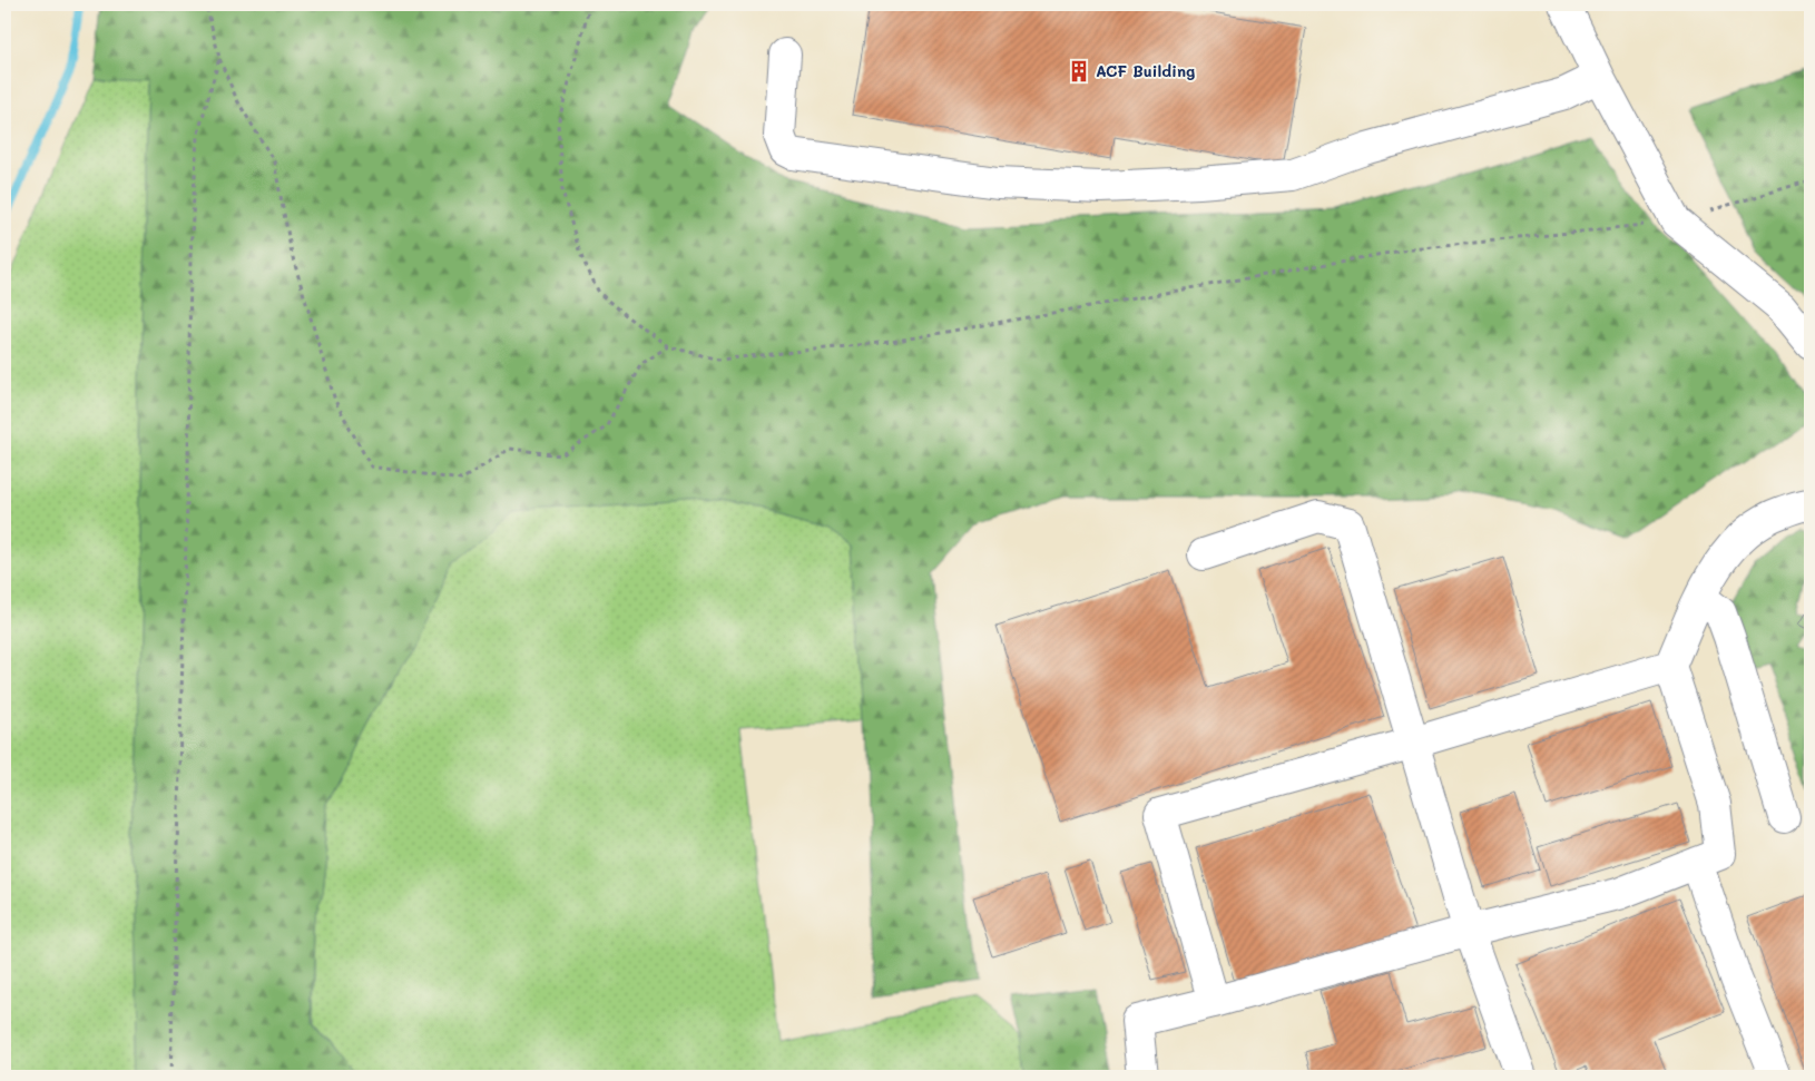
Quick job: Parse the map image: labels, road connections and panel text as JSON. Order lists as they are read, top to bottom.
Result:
{
  "places": {
    "building": ["ACF Building"]
  }
}
